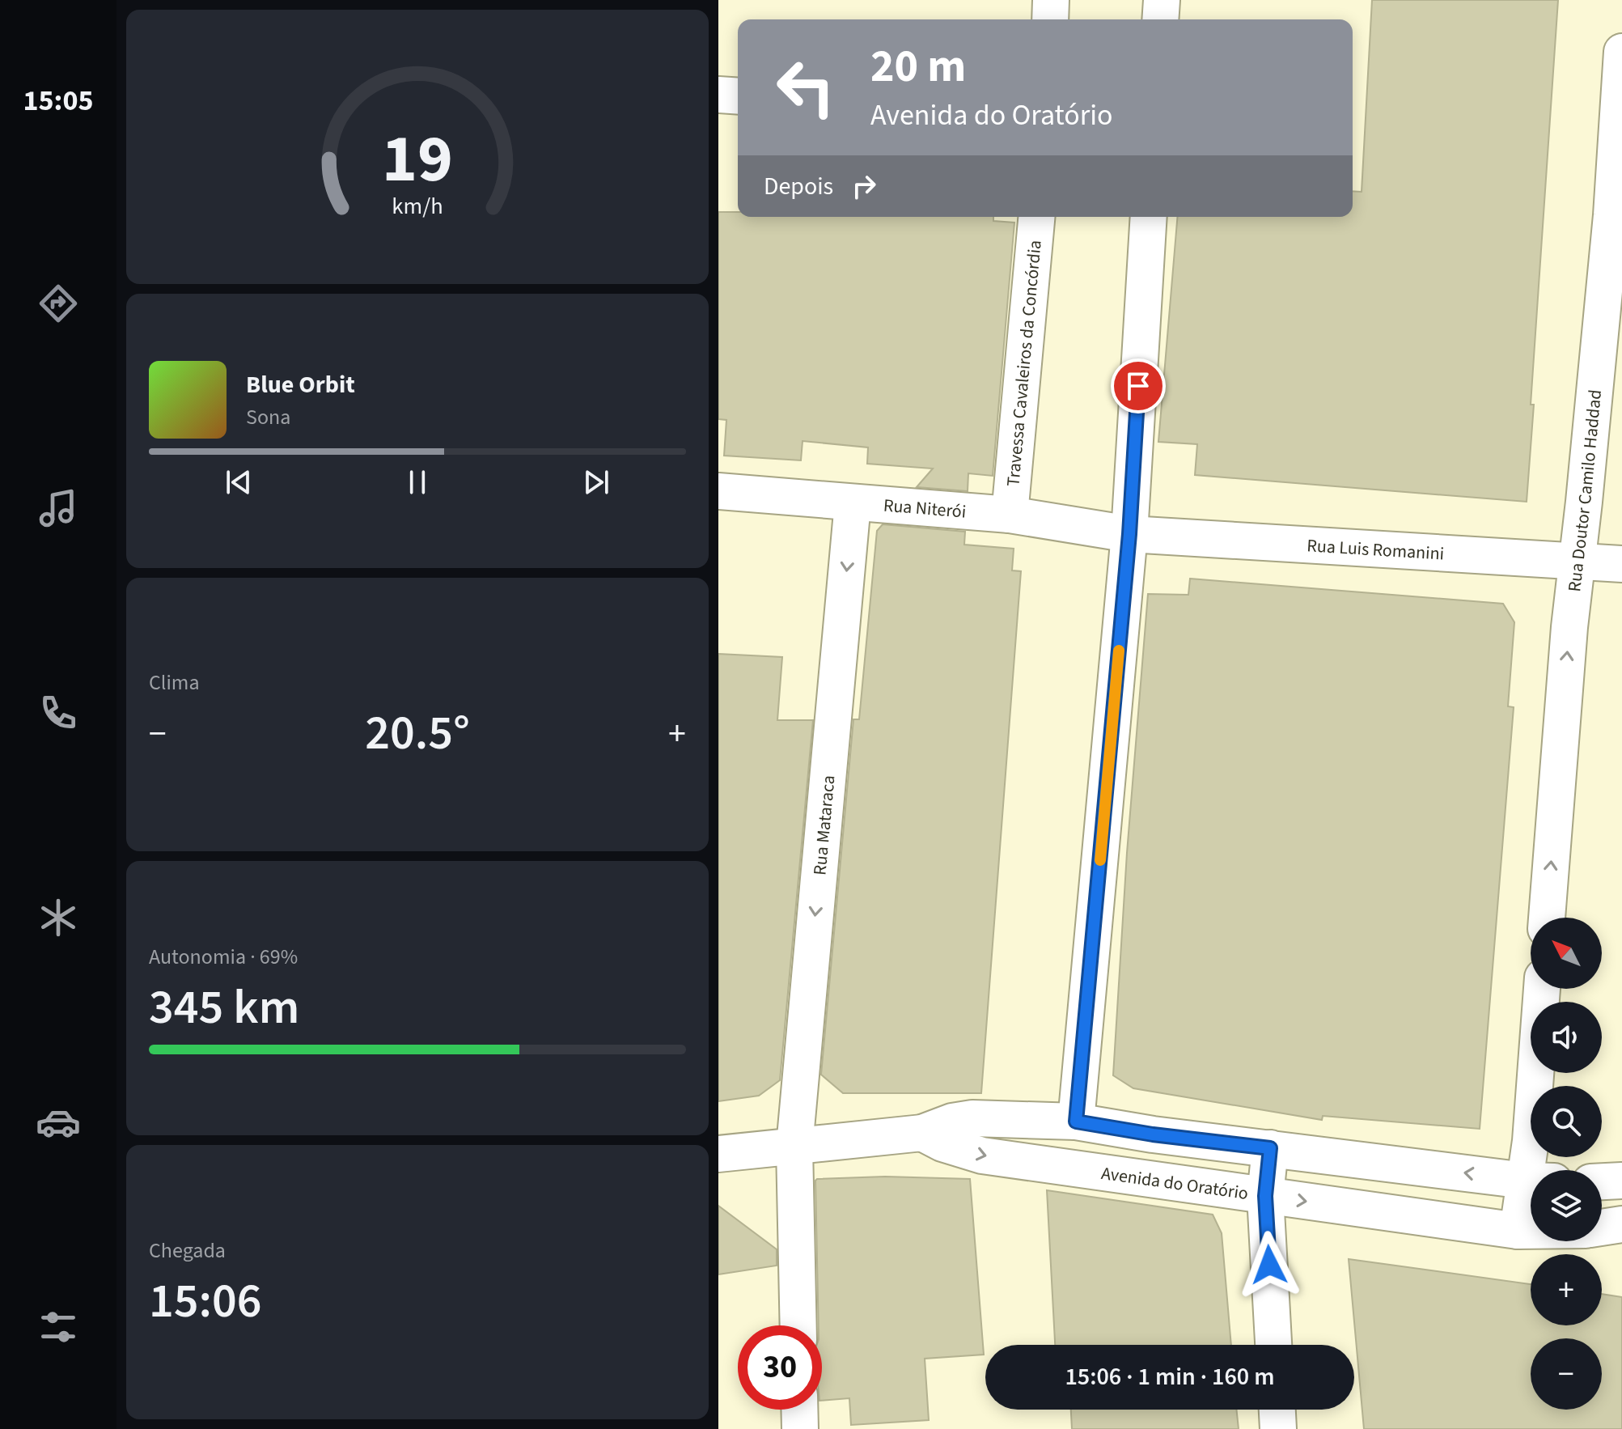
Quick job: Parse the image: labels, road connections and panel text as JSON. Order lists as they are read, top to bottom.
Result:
{
  "streets": {
    "street": [
      "Travessa Cavaleiros da Concórdia",
      "Rua Doutor Camilo Haddad",
      "Rua Niterói",
      "Rua Luis Romanini",
      "Rua Mataraca",
      "Avenida do Oratório"
    ]
  },
  "crossings": [
    ["Travessa Cavaleiros da Concórdia", "Rua Niterói"],
    ["Rua Doutor Camilo Haddad", "Rua Luis Romanini"],
    ["Rua Niterói", "Rua Luis Romanini"],
    ["Rua Niterói", "Rua Mataraca"]
  ],
  "one_way": ["Rua Doutor Camilo Haddad"],
  "north": "top left",
  "page": {
    "tabs": "15:05",
    "turn": ["20 m", "Avenida do Oratório"],
    "then": "Depois",
    "song": ["Blue Orbit", "Sona"],
    "tile": [
      "Clima",
      ["Autonomia · 69%", "345 km"],
      ["Chegada", "15:06"]
    ],
    "heat": ["−", "20.5°", "+"],
    "map_buttons": ["+", "−"],
    "limit": "30",
    "trip": "15:06 · 1 min · 160 m",
    "gauge": ["19", "km/h"]
  }
}
